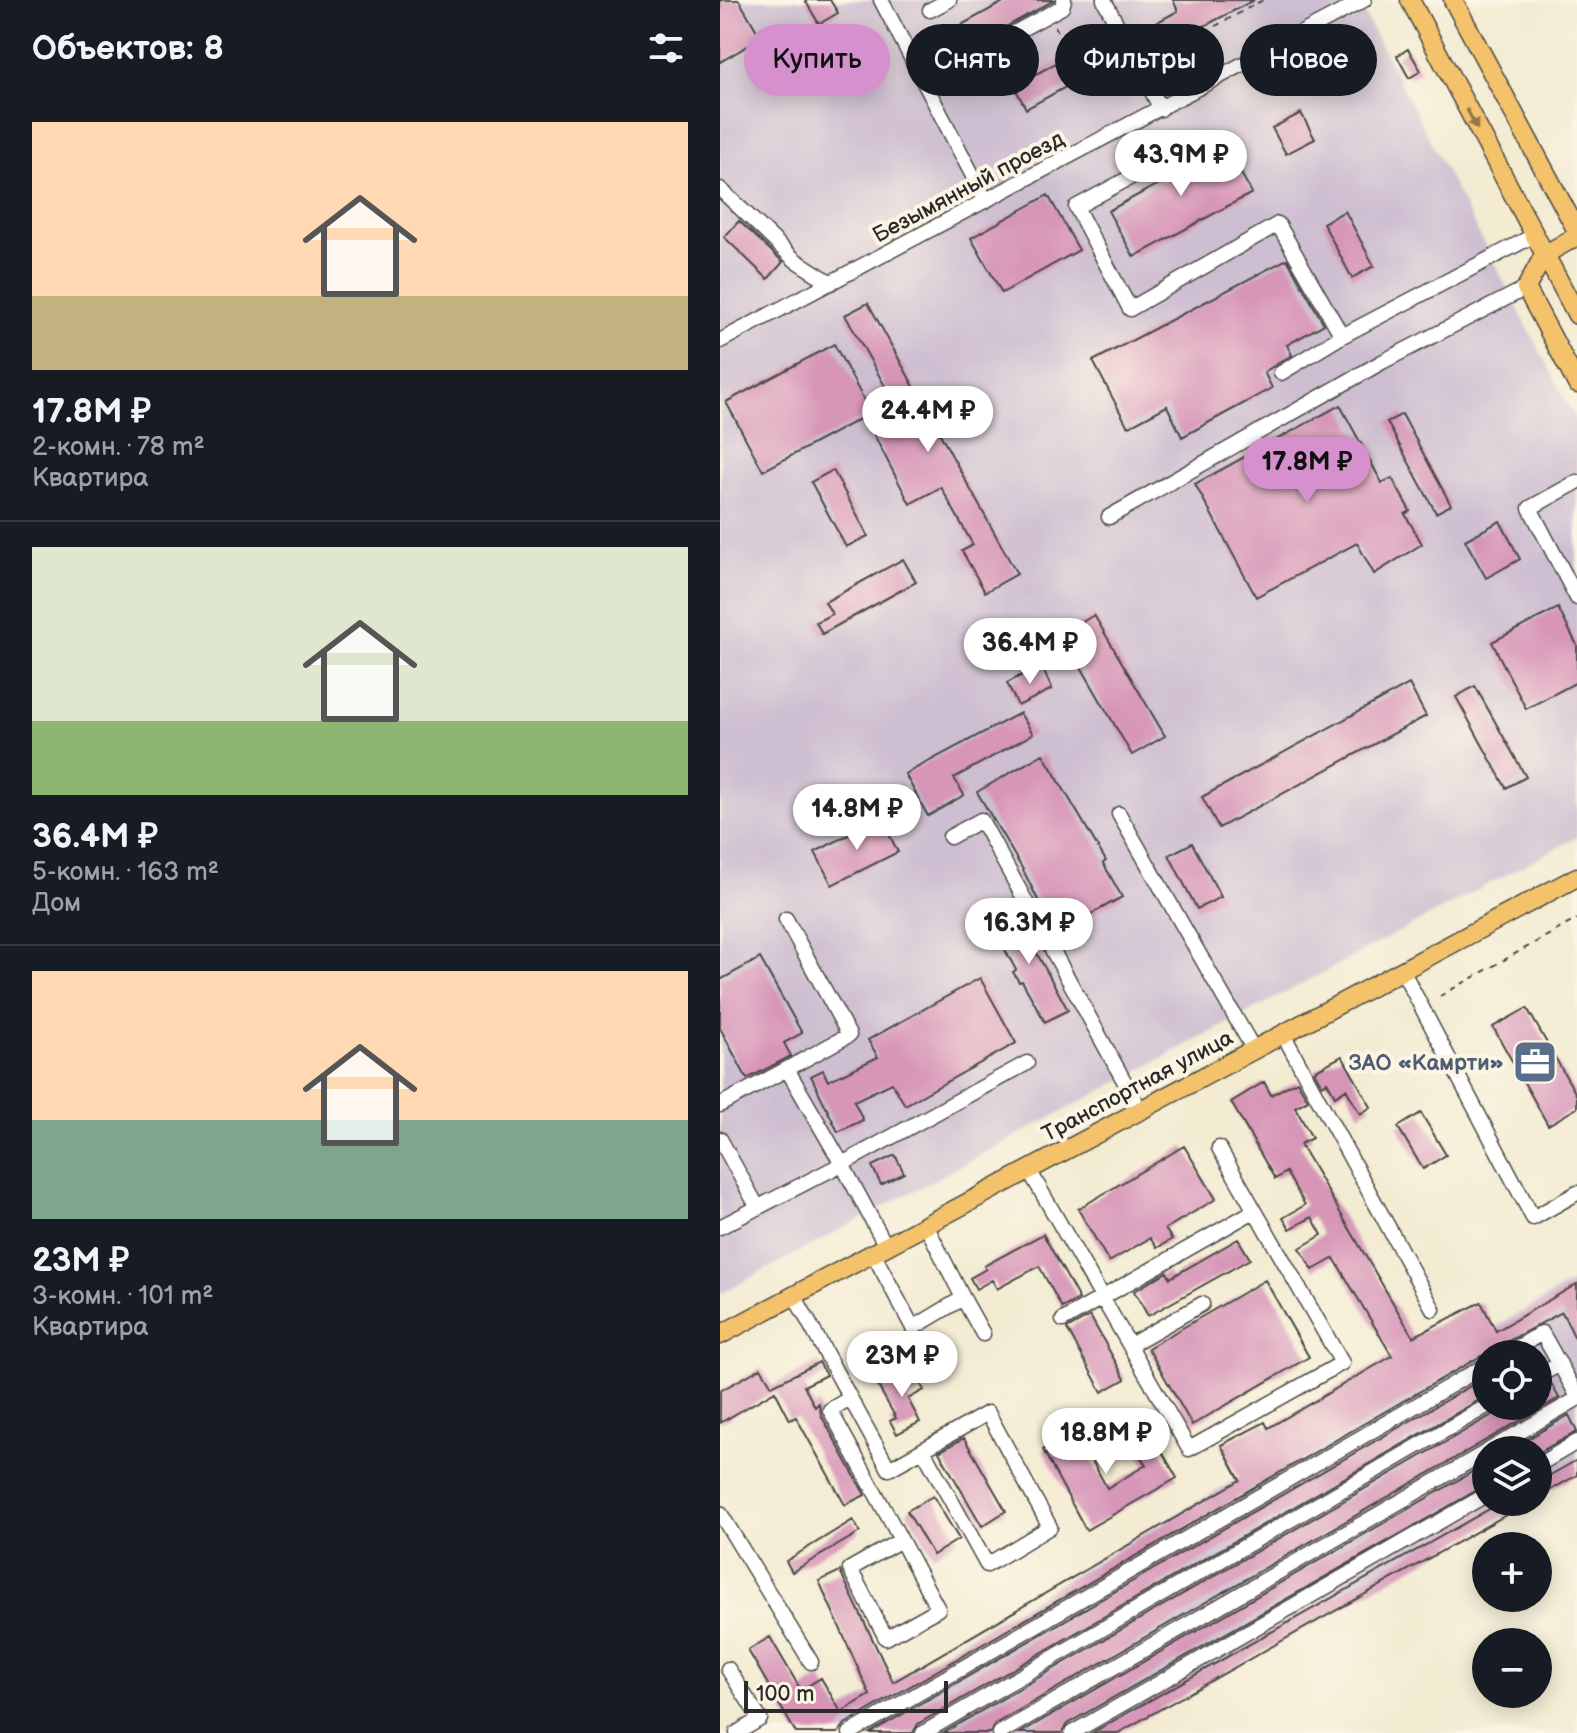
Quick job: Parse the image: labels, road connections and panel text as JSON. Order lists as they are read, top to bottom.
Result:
{
  "streets": {
    "main road": ["Транспортная улица"],
    "street": ["Безымянный проезд"]
  },
  "places": {
    "office": ["ЗАО «Камрти»"]
  },
  "scale_bar": "100 m",
  "page": {
    "heading": "Объектов: 8",
    "chip": [
      "Купить",
      "Снять",
      "Фильтры",
      "Новое"
    ],
    "list": [
      {
        "name": "17.8M ₽",
        "note": "2-комн. · 78 m² · Квартира"
      },
      {
        "name": "36.4M ₽",
        "note": "5-комн. · 163 m² · Дом"
      },
      {
        "name": "23M ₽",
        "note": "3-комн. · 101 m² · Квартира"
      }
    ],
    "price": [
      "43.9M ₽",
      "24.4M ₽",
      "17.8M ₽",
      "36.4M ₽",
      "14.8M ₽",
      "16.3M ₽",
      "23M ₽",
      "18.8M ₽"
    ],
    "map_buttons": ["+", "−"],
    "scale": "100 m"
  }
}
